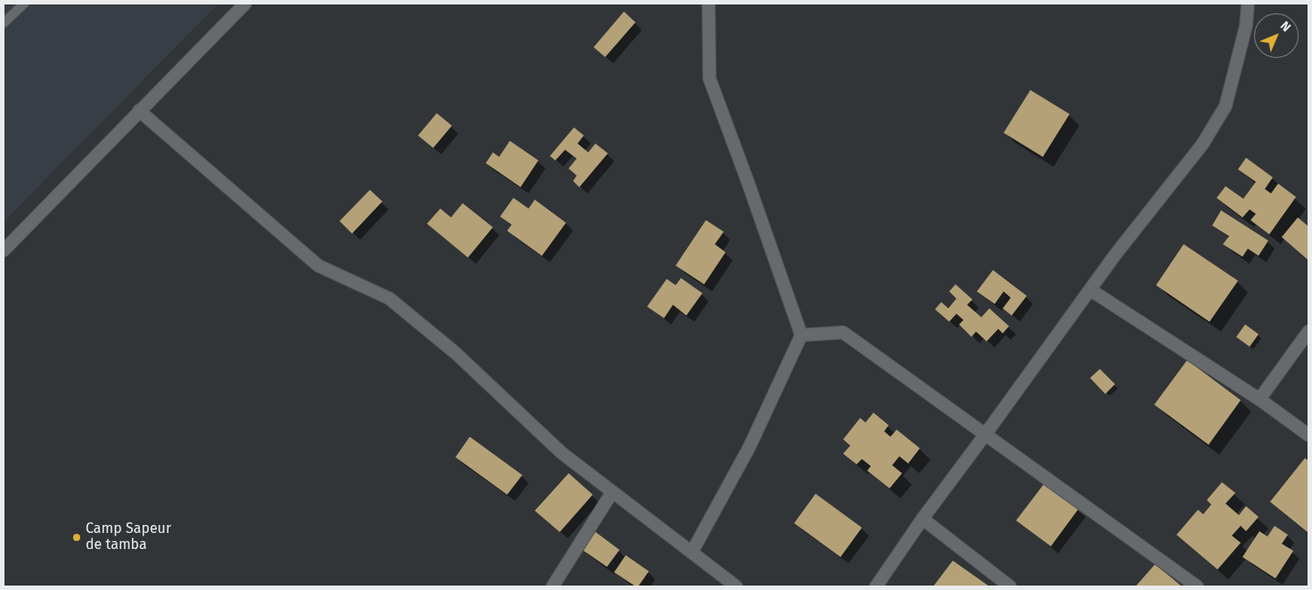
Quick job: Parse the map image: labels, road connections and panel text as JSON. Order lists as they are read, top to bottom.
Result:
{
  "places": ["Camp Sapeur de tamba"],
  "north": "top right"
}
